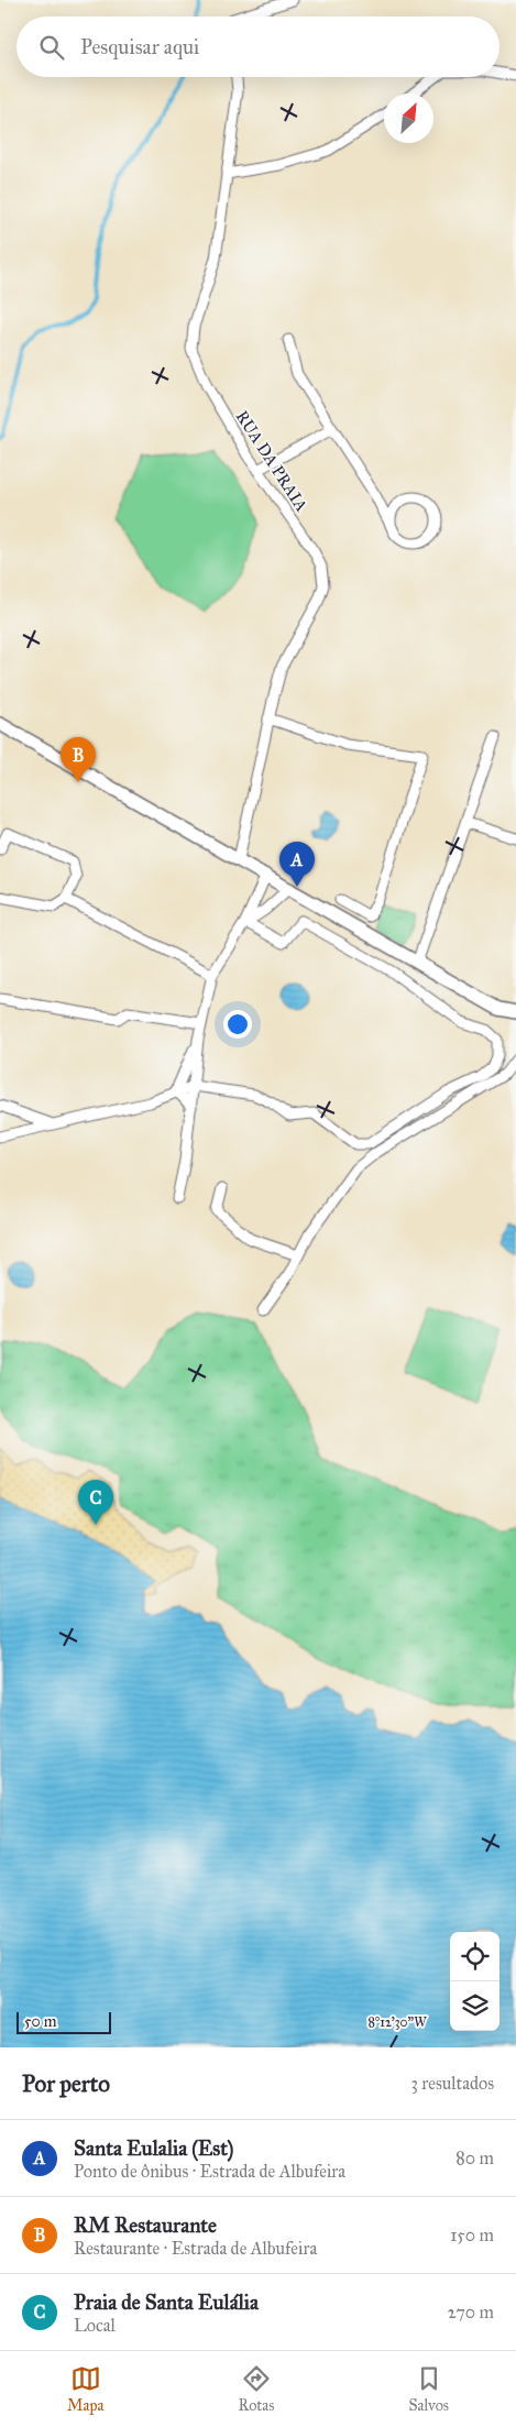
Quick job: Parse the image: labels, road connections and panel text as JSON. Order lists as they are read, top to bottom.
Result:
{
  "streets": {
    "street": ["RUA DA PRAIA"]
  },
  "scale_bar": "50 m",
  "north": "top right",
  "page": {
    "search": "Pesquisar aqui",
    "pins": ["B", "A", "C"],
    "scale": "50 m",
    "heading": ["Por perto", "3 resultados"],
    "list": [
      {
        "mark": "A",
        "name": "Santa Eulalia (Est)",
        "note": "Ponto de ônibus · Estrada de Albufeira",
        "value": "80 m"
      },
      {
        "mark": "B",
        "name": "RM Restaurante",
        "note": "Restaurante · Estrada de Albufeira",
        "value": "150 m"
      },
      {
        "mark": "C",
        "name": "Praia de Santa Eulália",
        "note": "Local",
        "value": "270 m"
      }
    ],
    "nav": ["Mapa", "Rotas", "Salvos"]
  },
  "coordinates": ["8°12'30\"W"]
}
